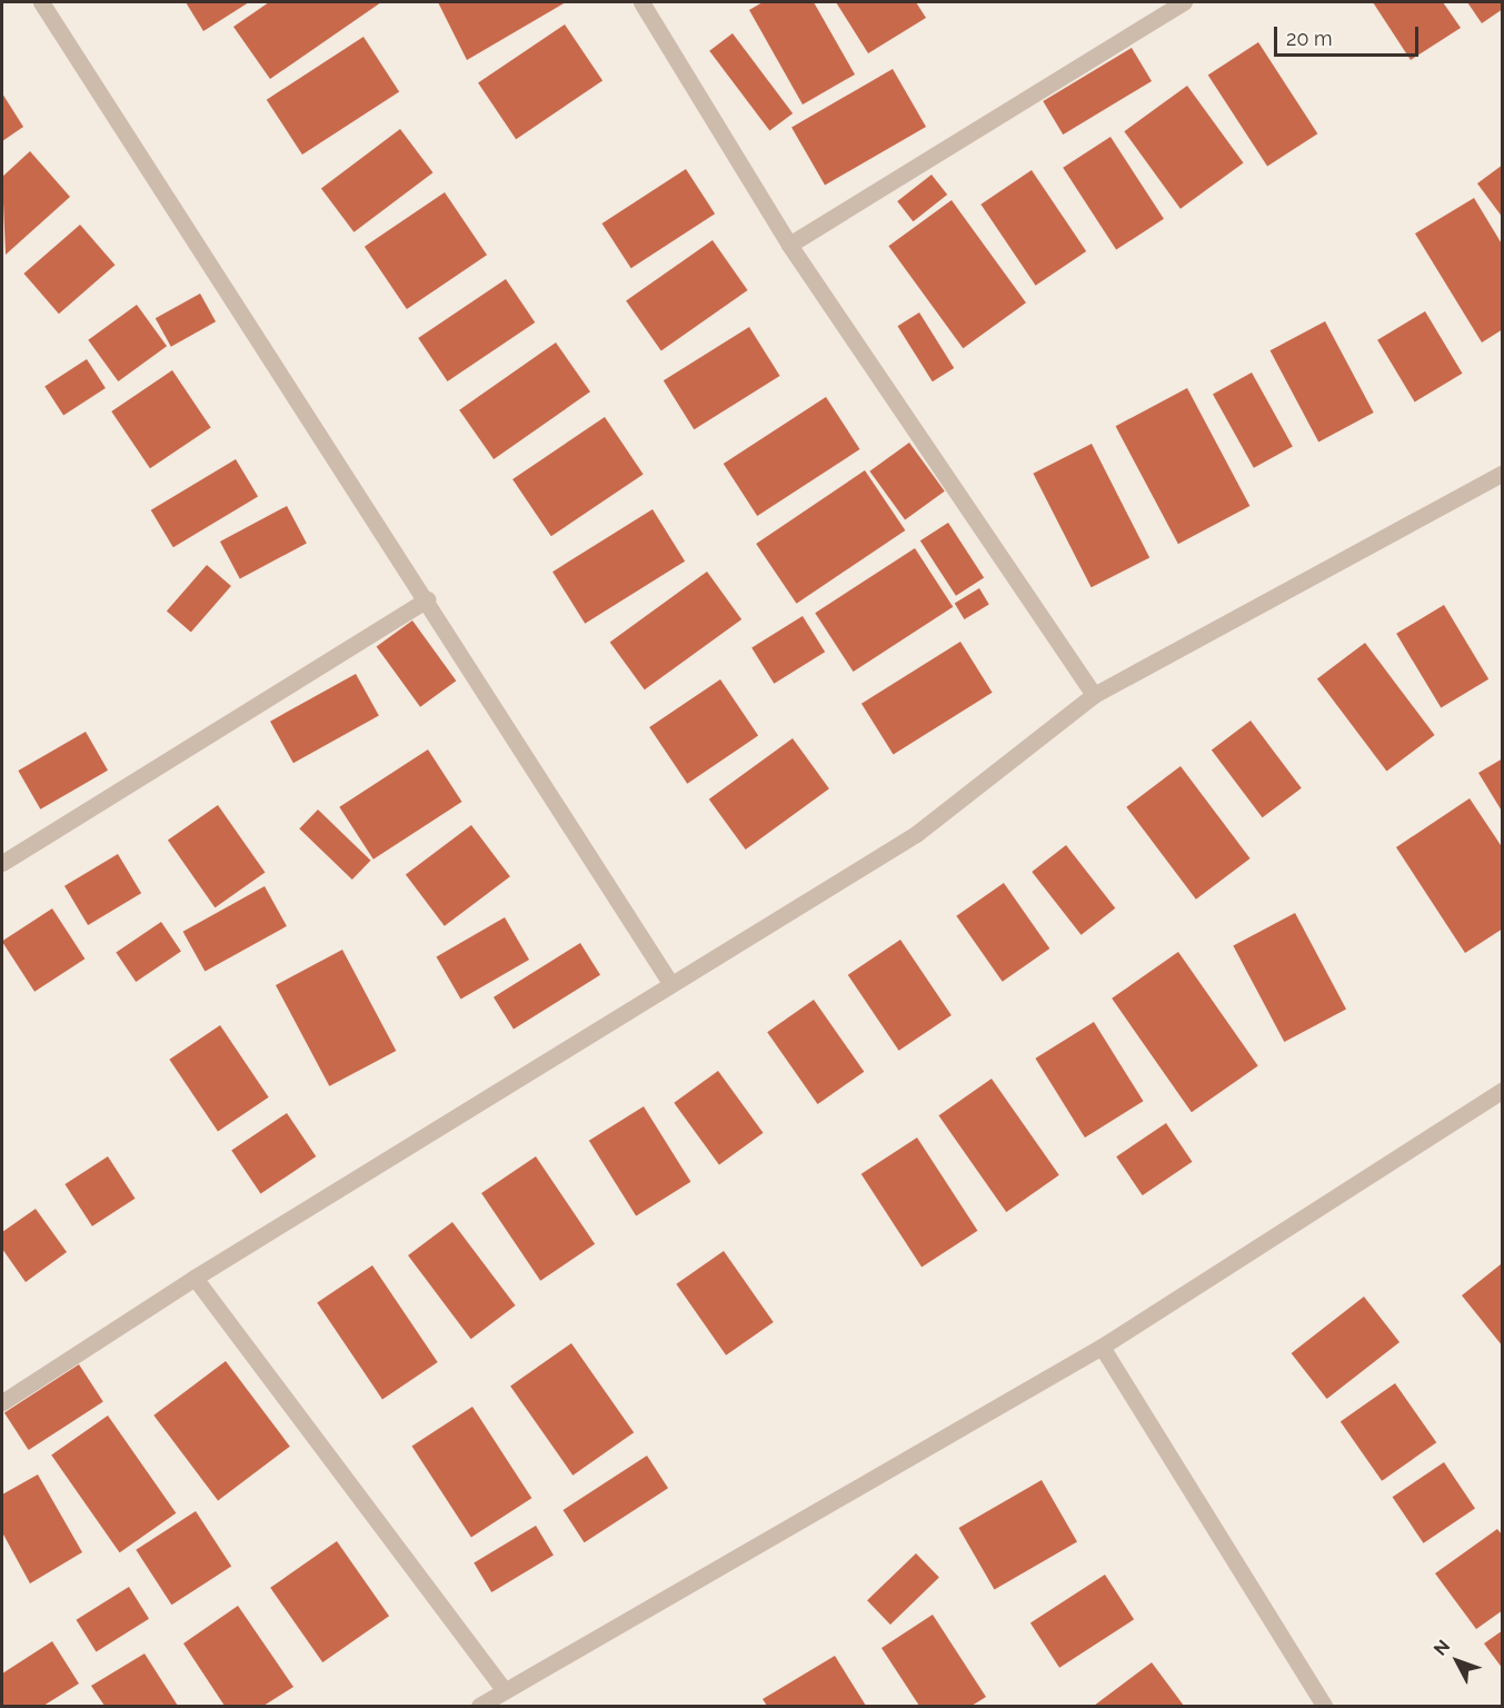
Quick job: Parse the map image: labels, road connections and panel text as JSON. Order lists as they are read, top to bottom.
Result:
{
  "scale_bar": "20 m",
  "north": "top left"
}
